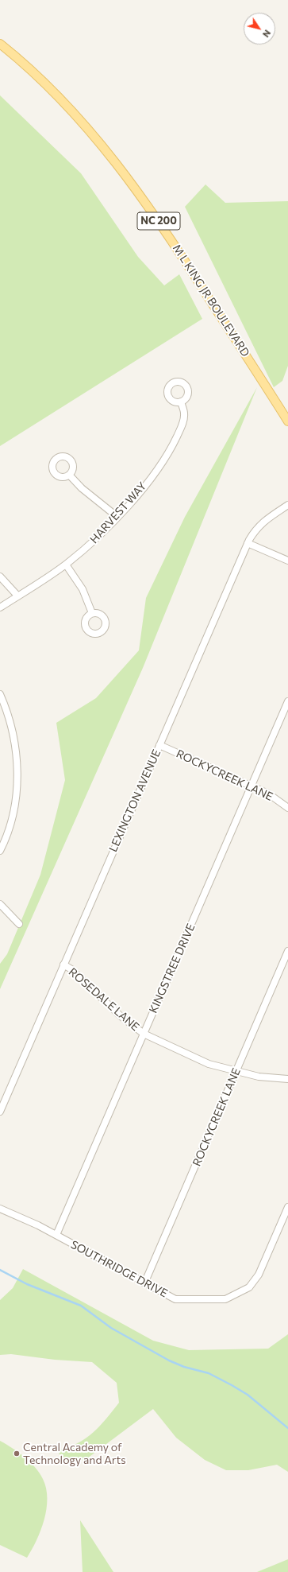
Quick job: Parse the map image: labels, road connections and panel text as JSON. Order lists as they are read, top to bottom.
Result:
{
  "streets": {
    "main road": ["NC 200", "M L KING JR BOULEVARD"],
    "street": [
      "HARVEST WAY",
      "ROCKYCREEK LANE",
      "LEXINGTON AVENUE",
      "KINGSTREE DRIVE",
      "ROSEDALE LANE",
      "SOUTHRIDGE DRIVE"
    ]
  },
  "crossings": [
    ["ROCKYCREEK LANE", "LEXINGTON AVENUE"],
    ["ROCKYCREEK LANE", "KINGSTREE DRIVE"],
    ["ROCKYCREEK LANE", "ROSEDALE LANE"],
    ["ROCKYCREEK LANE", "SOUTHRIDGE DRIVE"],
    ["LEXINGTON AVENUE", "ROSEDALE LANE"],
    ["KINGSTREE DRIVE", "ROSEDALE LANE"],
    ["KINGSTREE DRIVE", "SOUTHRIDGE DRIVE"]
  ],
  "places": ["Central Academy of Technology and Arts"],
  "north": "bottom right"
}
